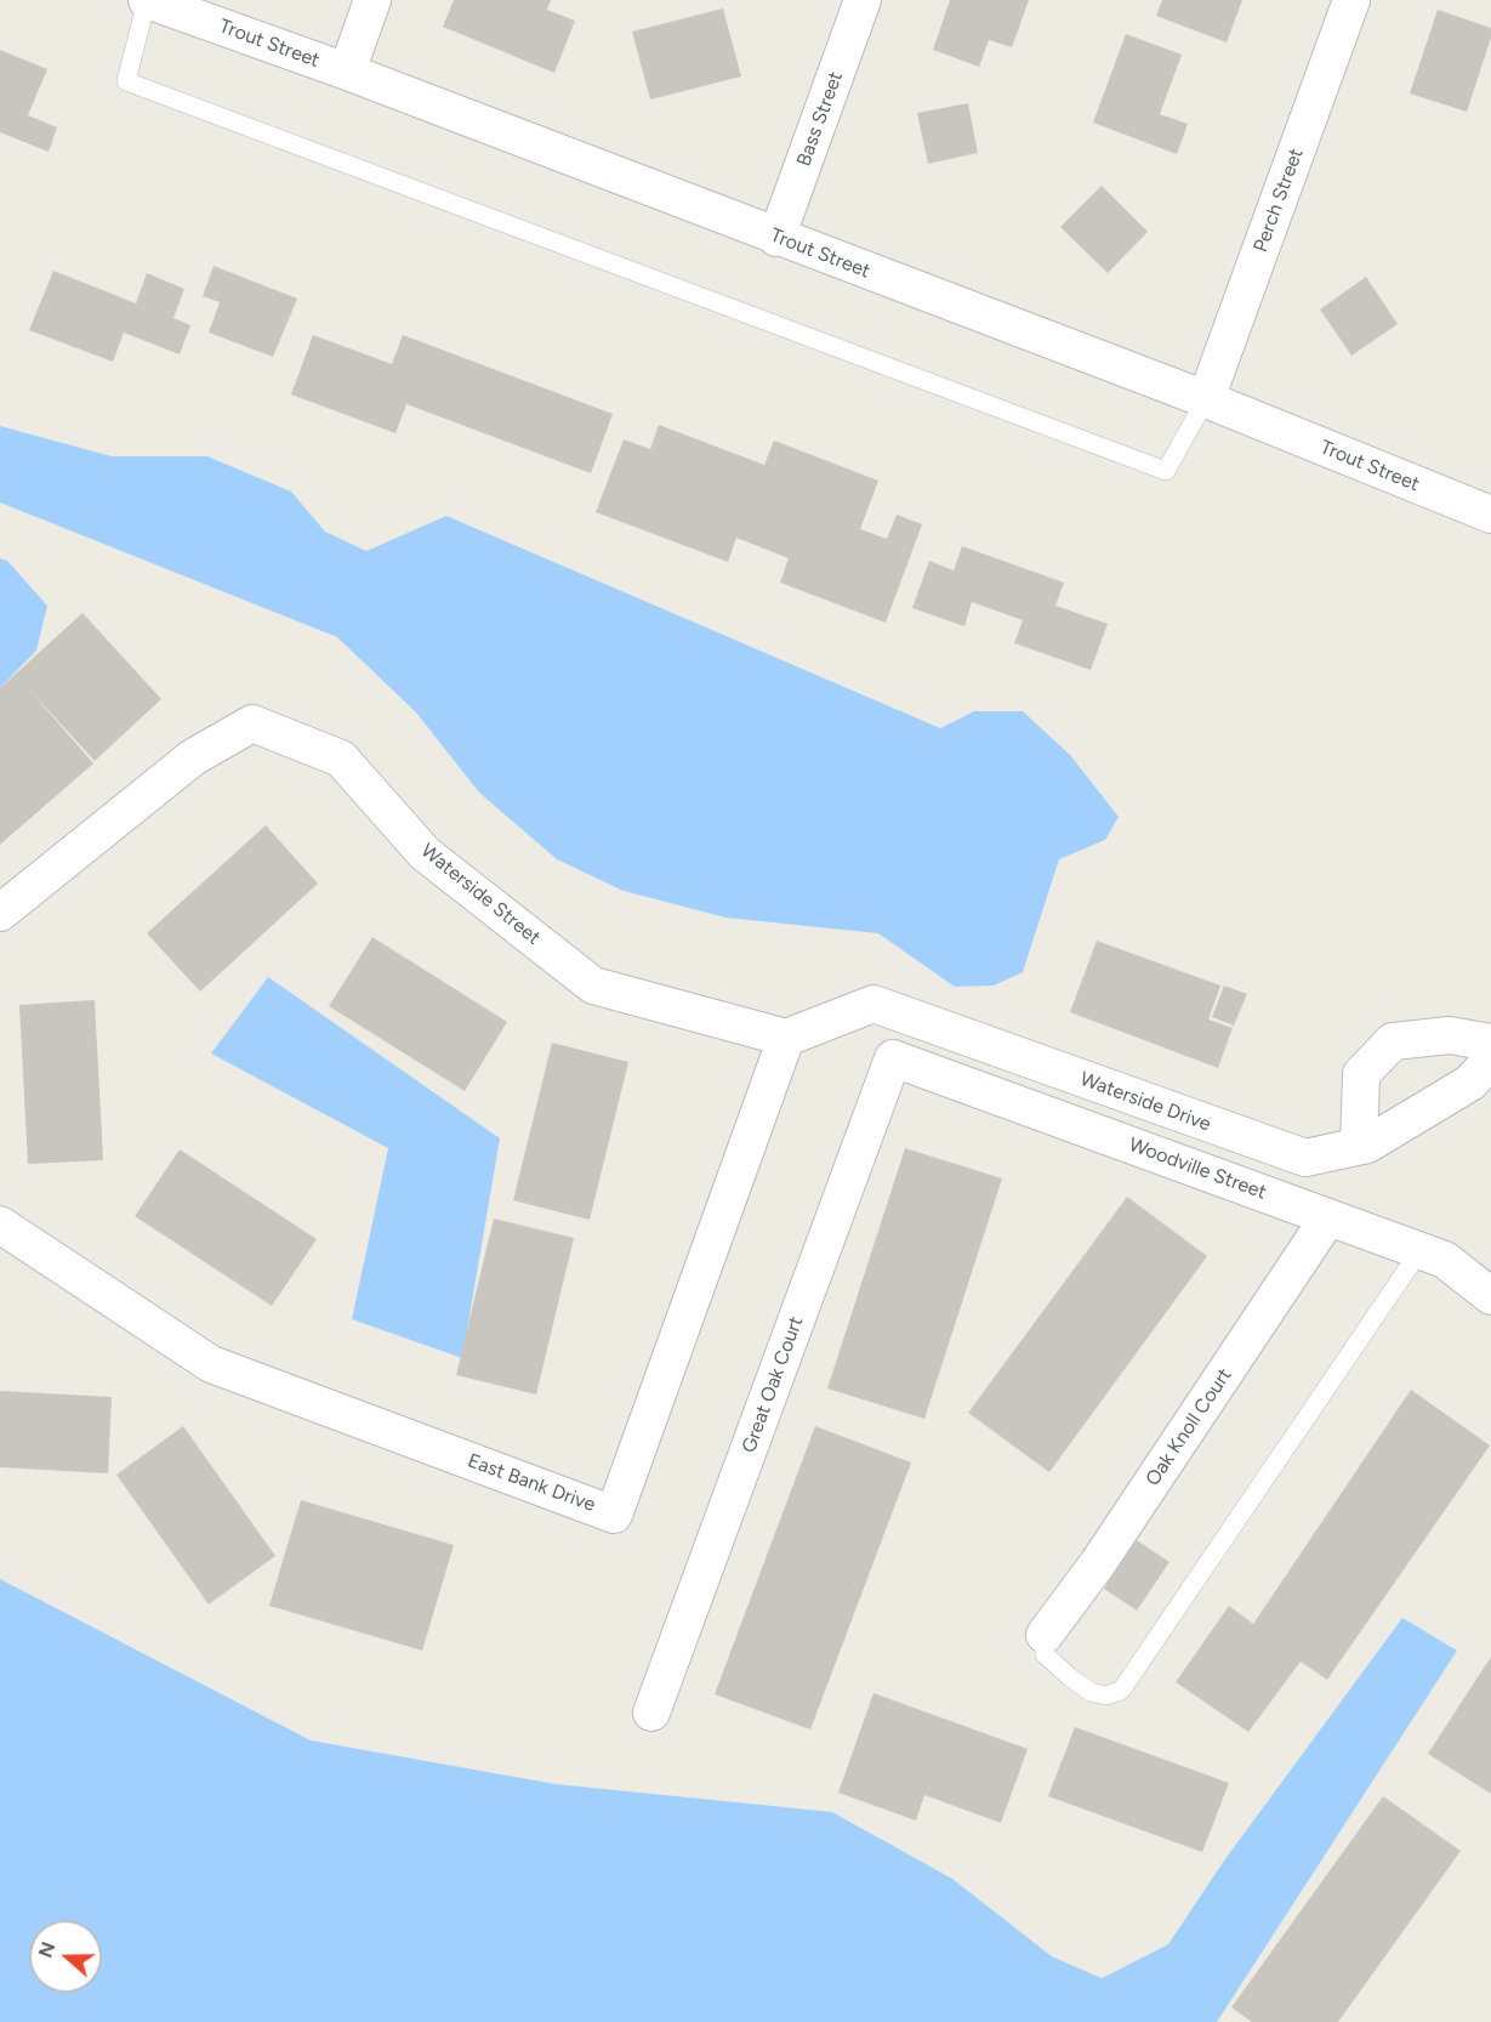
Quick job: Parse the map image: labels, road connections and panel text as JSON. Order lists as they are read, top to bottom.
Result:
{
  "streets": {
    "street": [
      "Trout Street",
      "Bass Street",
      "Perch Street",
      "Waterside Street",
      "Waterside Drive",
      "Woodville Street",
      "Great Oak Court",
      "Oak Knoll Court",
      "East Bank Drive"
    ]
  },
  "crossings": [
    ["Trout Street", "Bass Street"],
    ["Trout Street", "Perch Street"],
    ["Waterside Street", "Waterside Drive"],
    ["Waterside Street", "East Bank Drive"],
    ["Waterside Drive", "East Bank Drive"],
    ["Woodville Street", "Great Oak Court"],
    ["Woodville Street", "Oak Knoll Court"]
  ],
  "north": "left"
}
